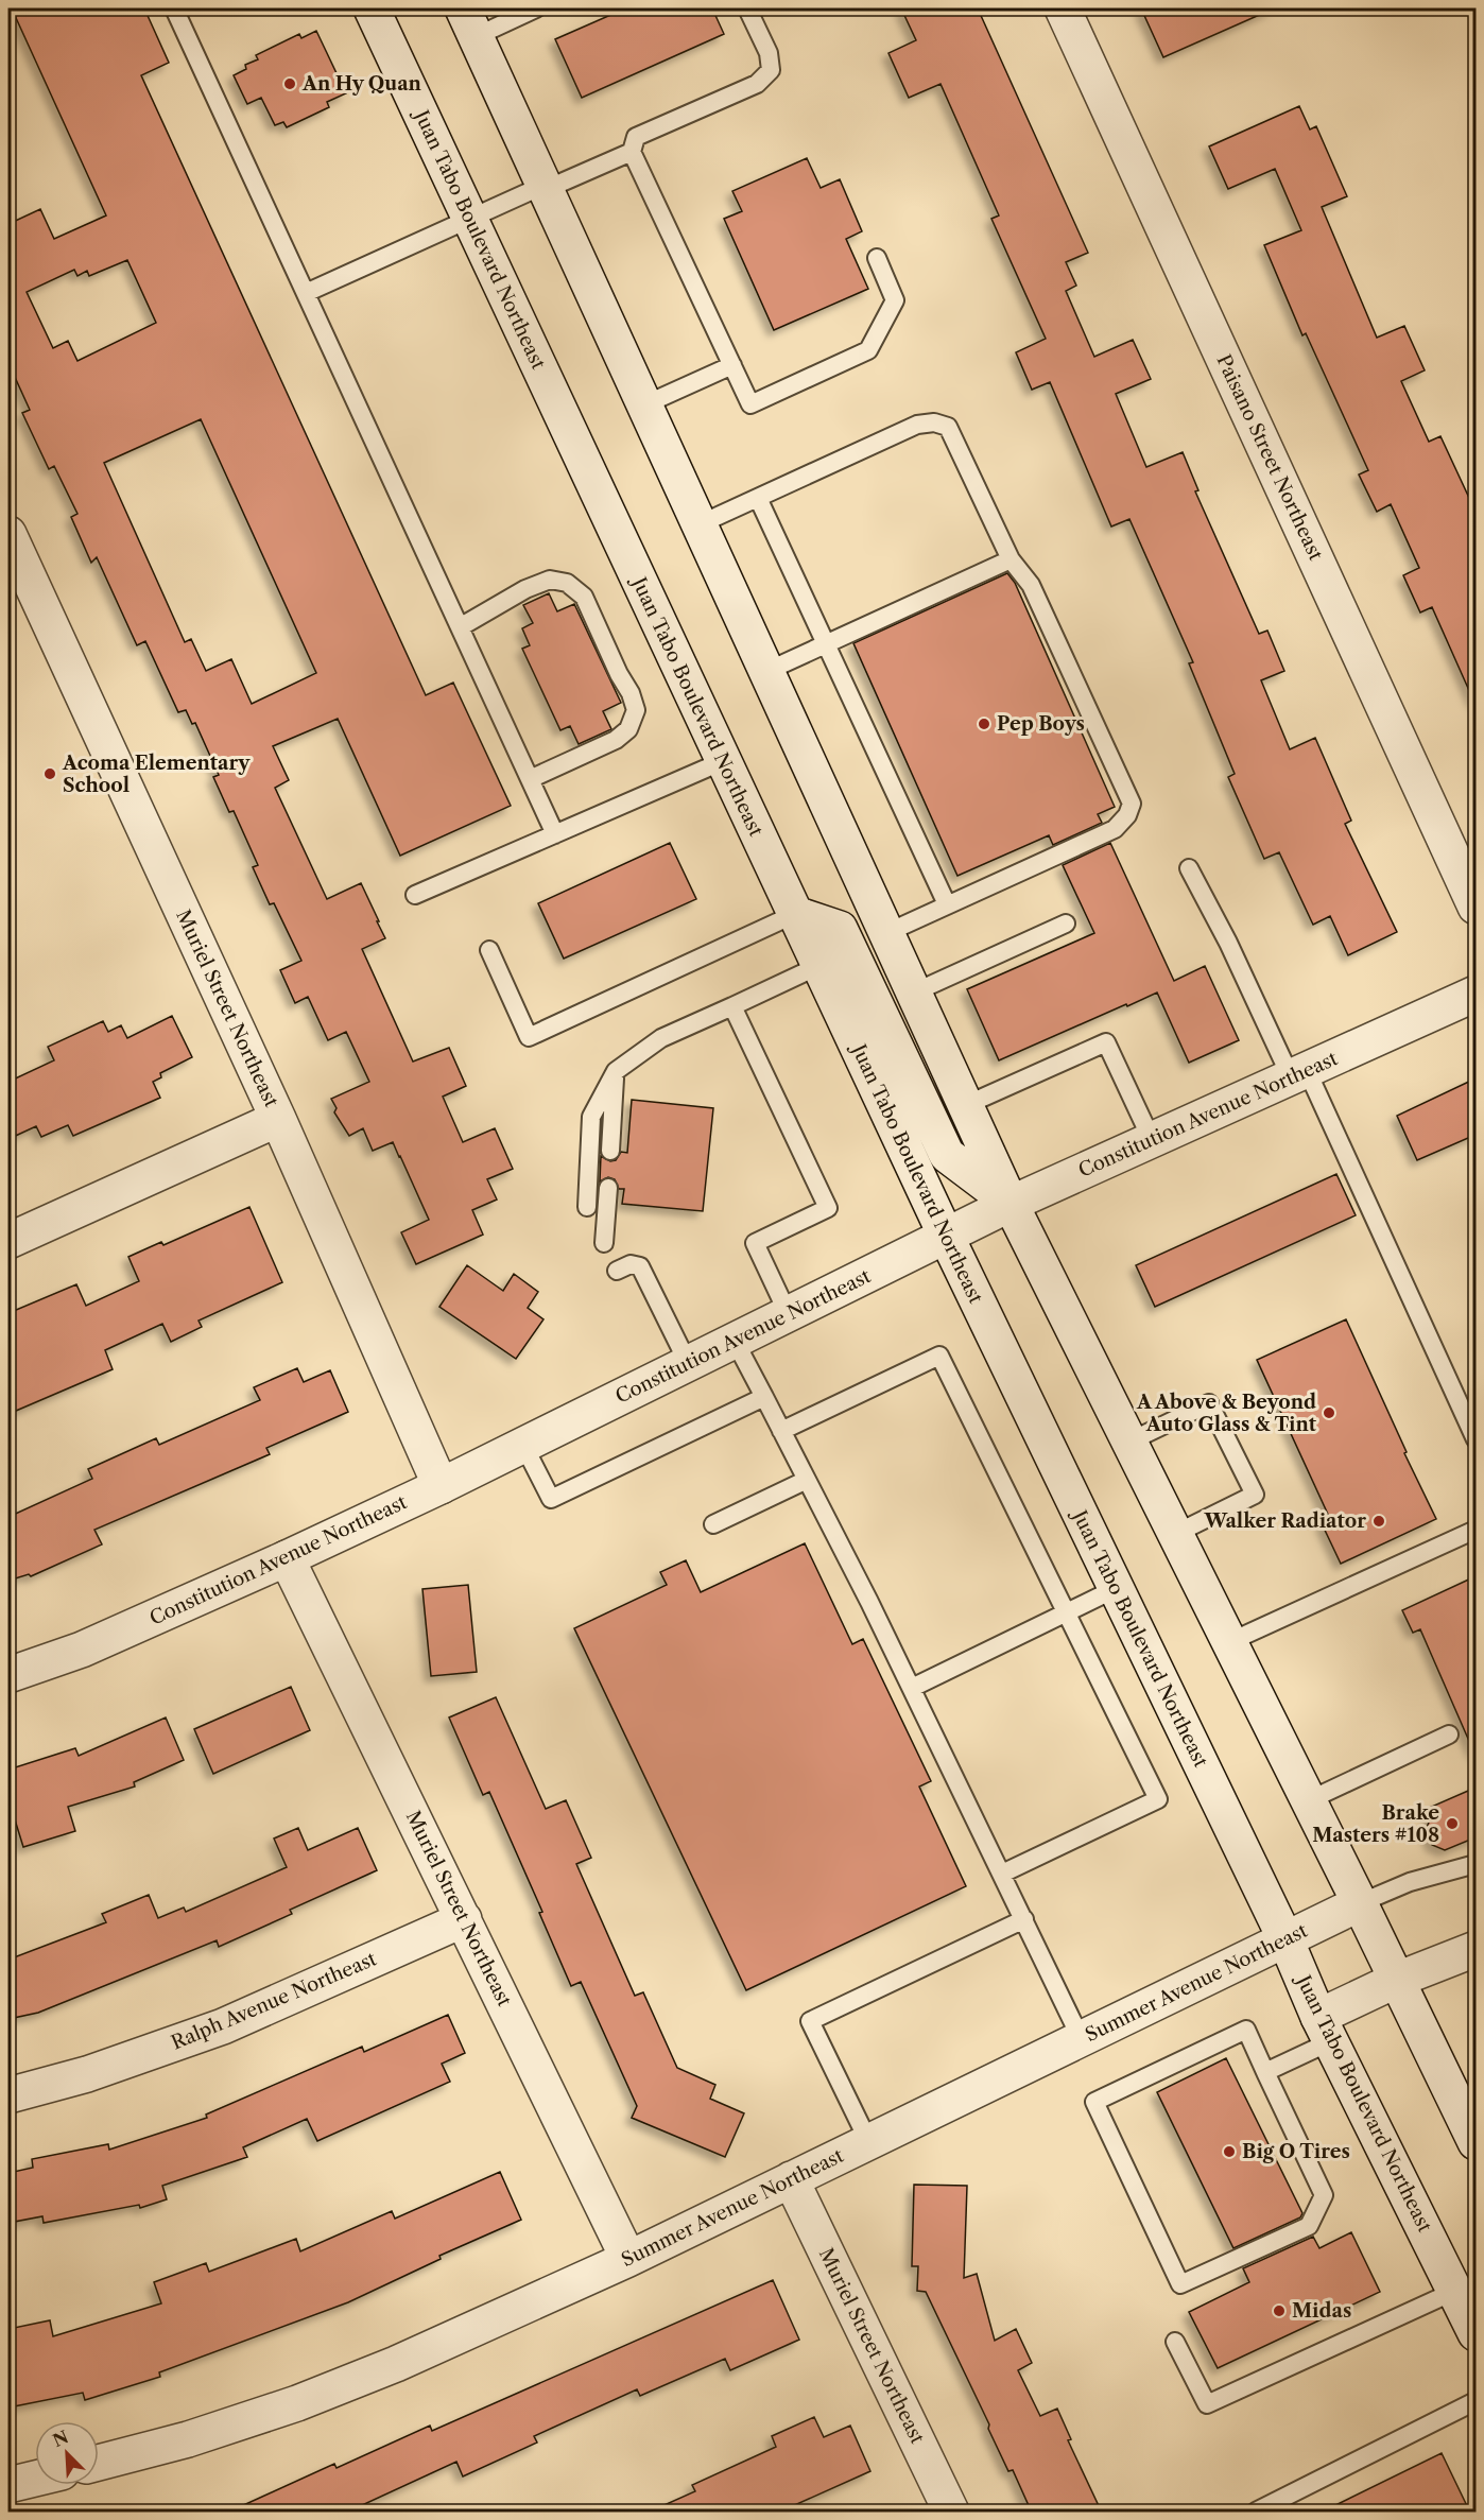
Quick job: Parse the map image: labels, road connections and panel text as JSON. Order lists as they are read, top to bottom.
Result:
{
  "streets": {
    "street": [
      "Juan Tabo Boulevard Northeast",
      "Paisano Street Northeast",
      "Muriel Street Northeast",
      "Constitution Avenue Northeast",
      "Summer Avenue Northeast",
      "Ralph Avenue Northeast"
    ]
  },
  "crossings": [
    ["Juan Tabo Boulevard Northeast", "Constitution Avenue Northeast"],
    ["Juan Tabo Boulevard Northeast", "Summer Avenue Northeast"],
    ["Muriel Street Northeast", "Constitution Avenue Northeast"],
    ["Muriel Street Northeast", "Summer Avenue Northeast"],
    ["Muriel Street Northeast", "Ralph Avenue Northeast"]
  ],
  "places": [
    "An Hy Quan",
    "Pep Boys",
    "Acoma Elementary School",
    "A Above & Beyond Auto Glass & Tint",
    "Walker Radiator",
    "Brake Masters #108",
    "Big O Tires",
    "Midas"
  ],
  "north": "top left"
}
